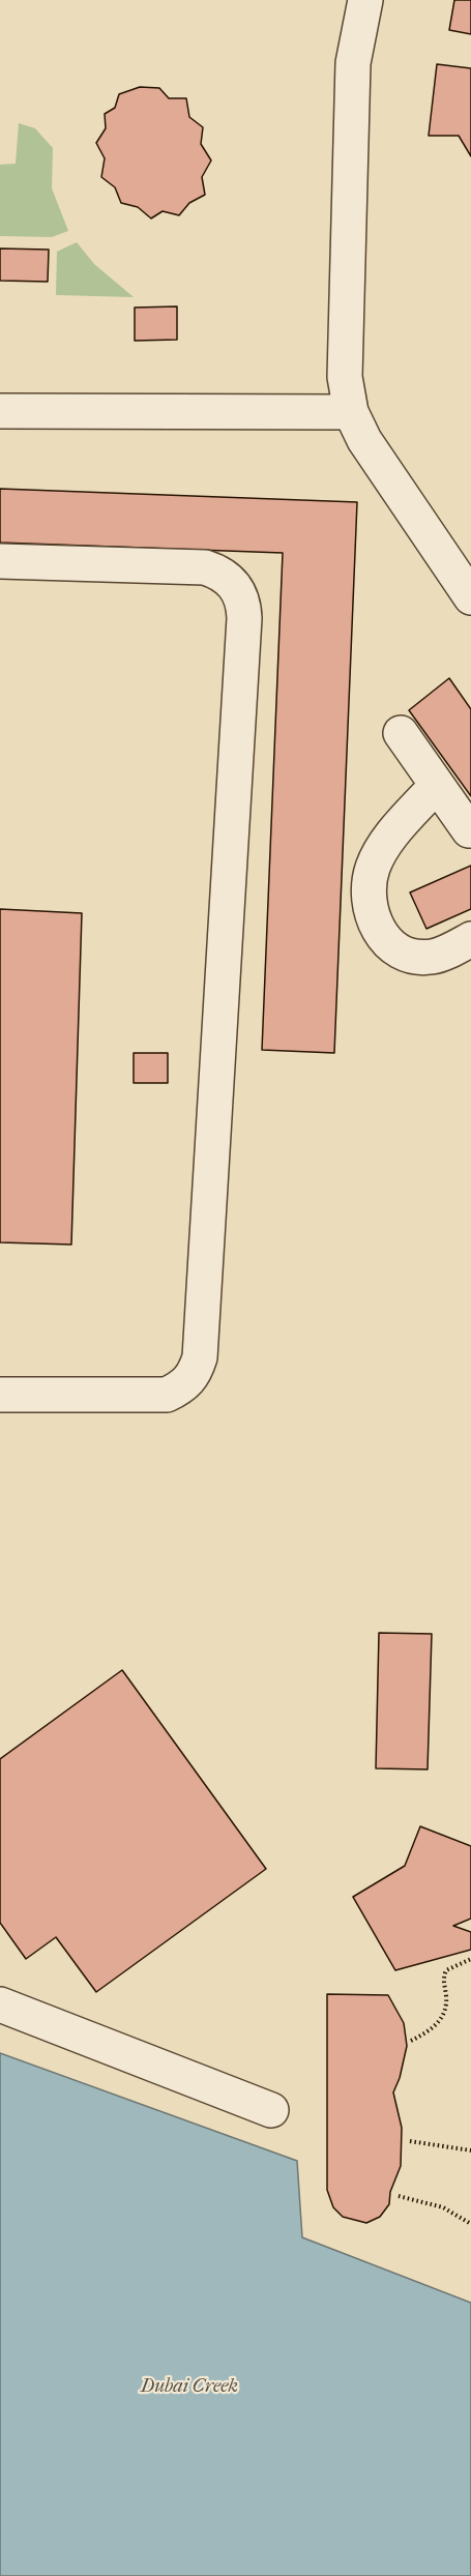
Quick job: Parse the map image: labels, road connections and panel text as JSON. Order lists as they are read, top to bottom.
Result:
{
  "water": ["Dubai Creek"]
}
